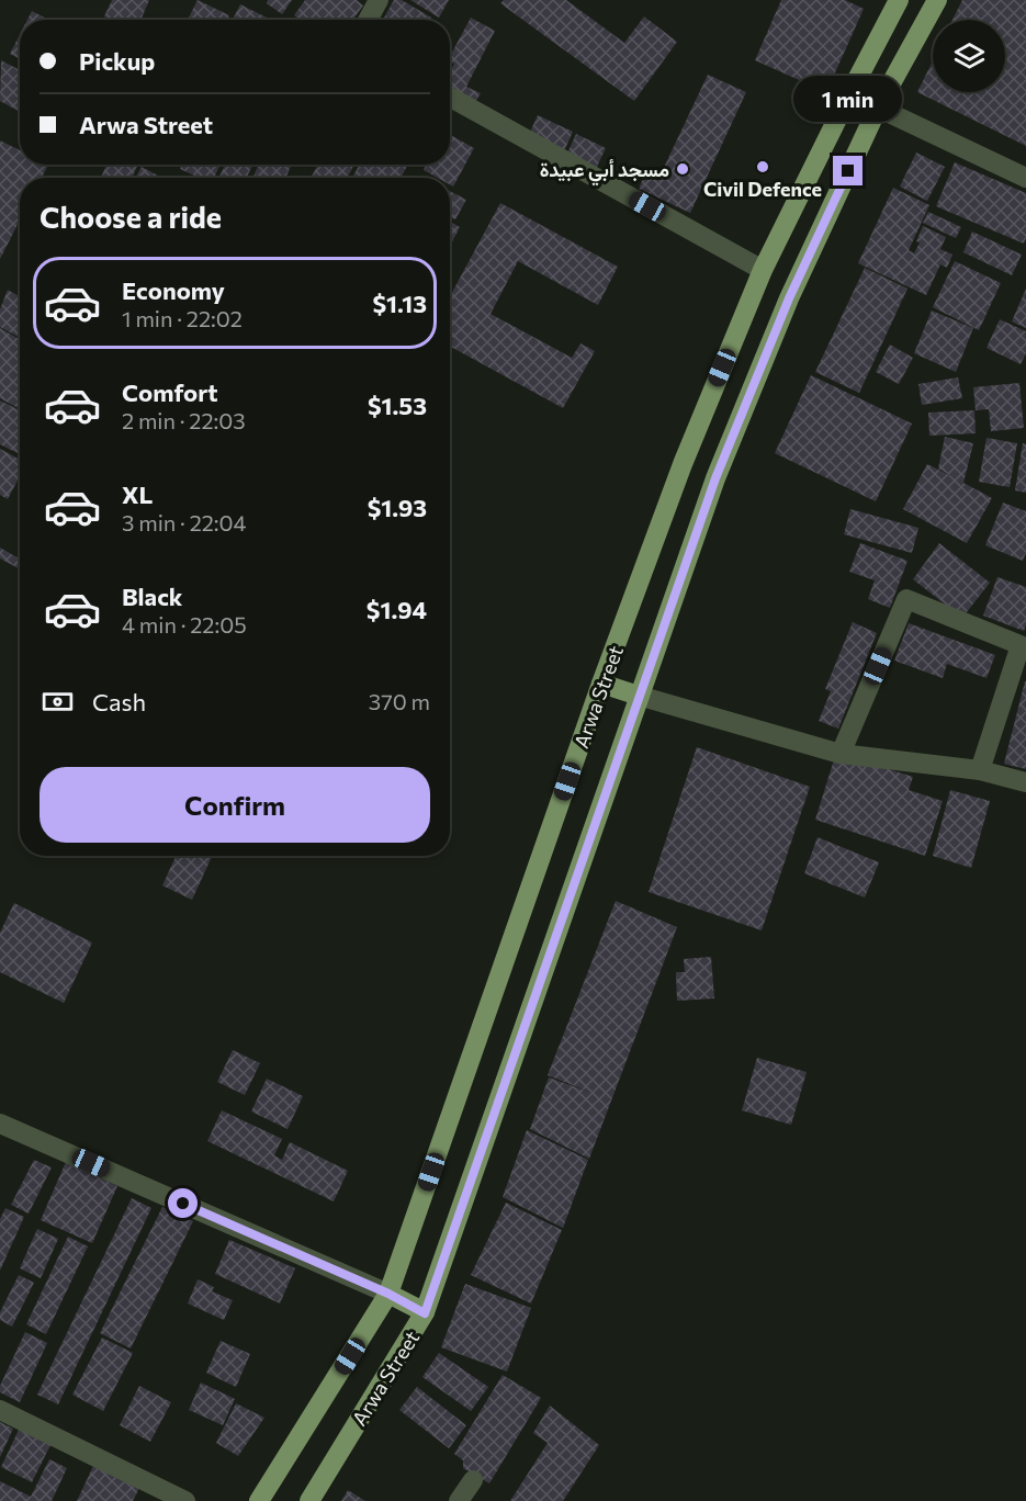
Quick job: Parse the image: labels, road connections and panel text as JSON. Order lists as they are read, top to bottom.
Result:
{
  "streets": {
    "main road": ["Arwa Street"]
  },
  "places": ["Civil Defence", "مسجد أبي عبيدة"],
  "page": {
    "banner": ["Pickup", "Arwa Street"],
    "bubble": "1 min",
    "heading": "Choose a ride",
    "list": [
      {
        "name": "Economy",
        "note": "1 min · 22:02",
        "value": "$1.13"
      },
      {
        "name": "Comfort",
        "note": "2 min · 22:03",
        "value": "$1.53"
      },
      {
        "name": "XL",
        "note": "3 min · 22:04",
        "value": "$1.93"
      },
      {
        "name": "Black",
        "note": "4 min · 22:05",
        "value": "$1.94"
      }
    ],
    "pay": ["Cash", "370 m"],
    "buttons": "Confirm"
  }
}
